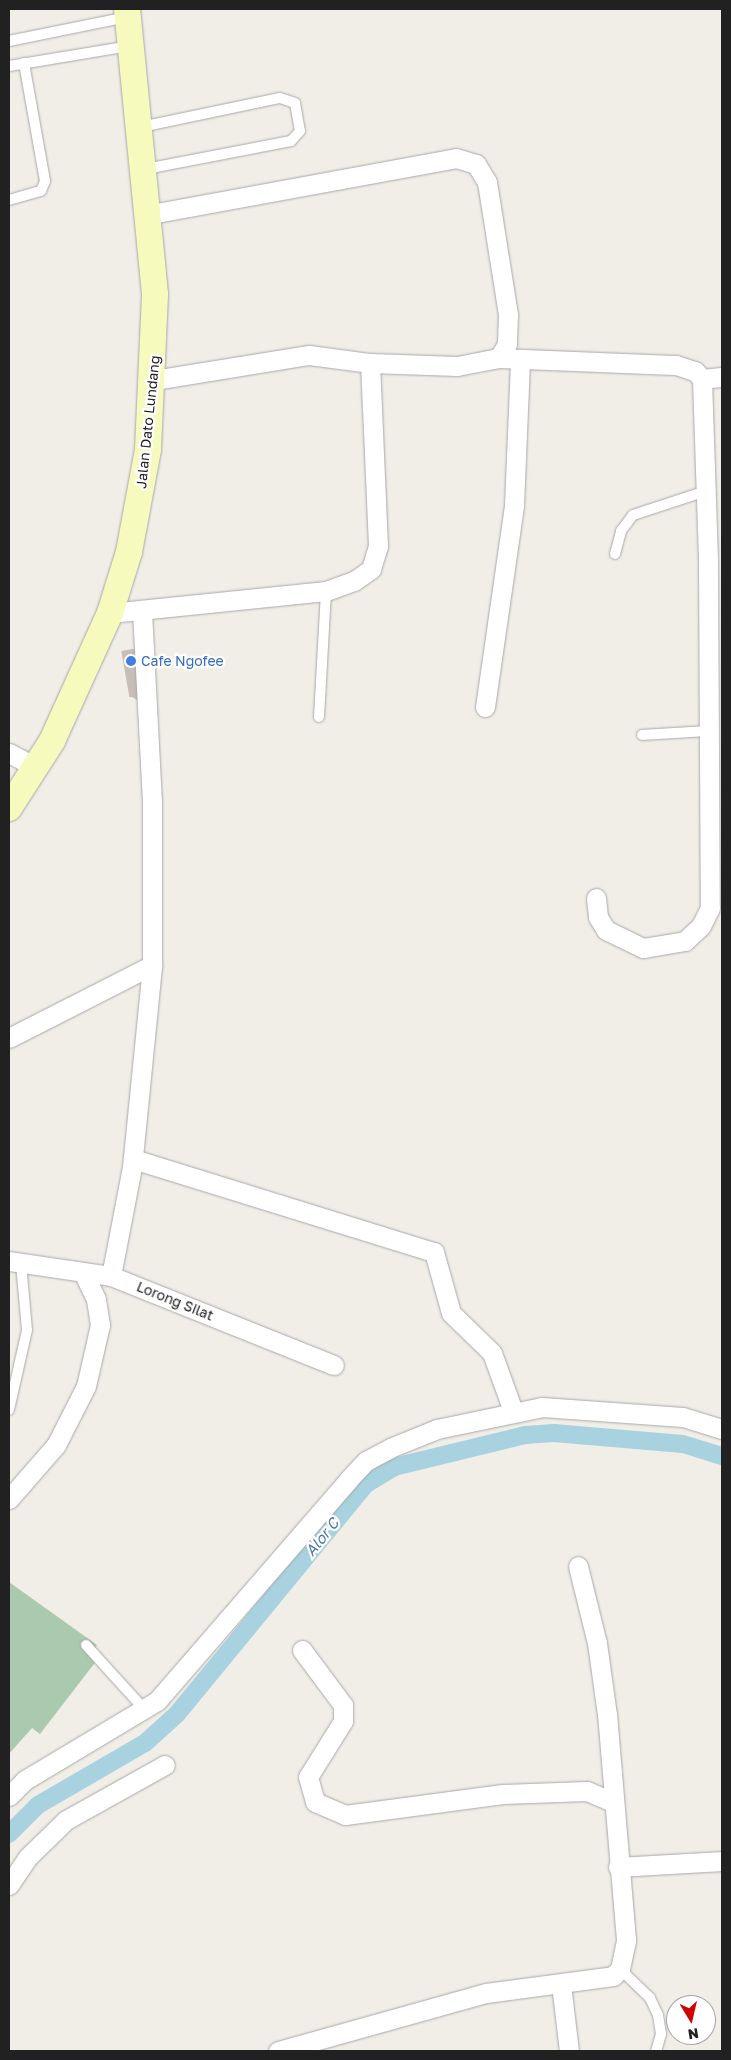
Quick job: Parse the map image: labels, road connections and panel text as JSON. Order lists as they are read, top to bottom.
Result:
{
  "streets": {
    "main road": ["Jalan Dato Lundang"],
    "street": ["Lorong Silat"]
  },
  "water": ["Alor C"],
  "places": ["Cafe Ngofee"],
  "north": "bottom"
}
